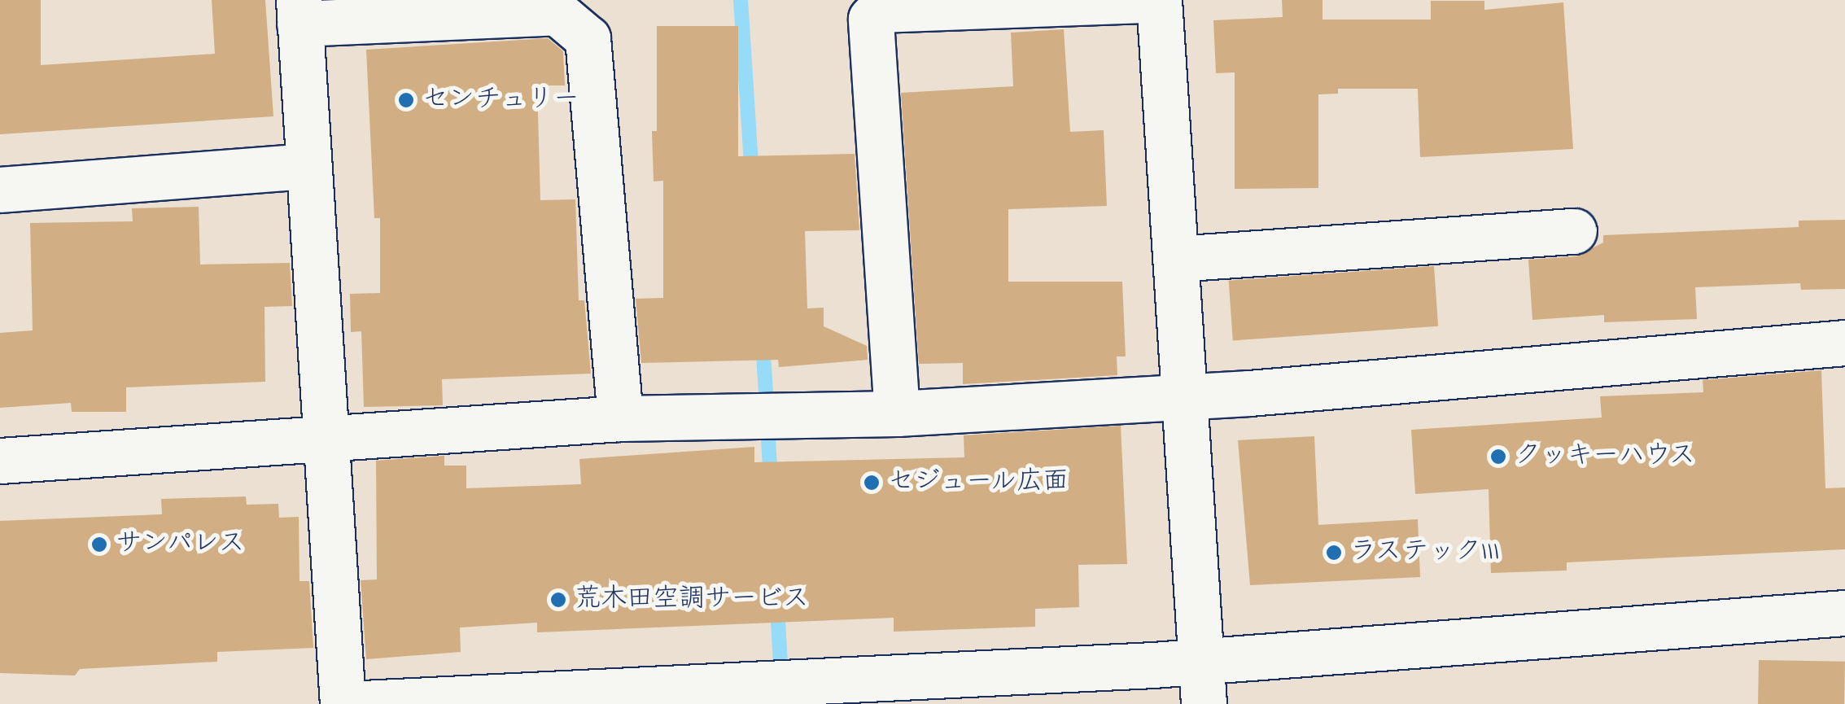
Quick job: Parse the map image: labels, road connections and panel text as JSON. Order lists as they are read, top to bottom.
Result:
{
  "places": [
    "センチュリー",
    "クッキーハウス",
    "セジュール広面",
    "サンパレス",
    "ラステックIII",
    "荒木田空調サービス"
  ]
}
